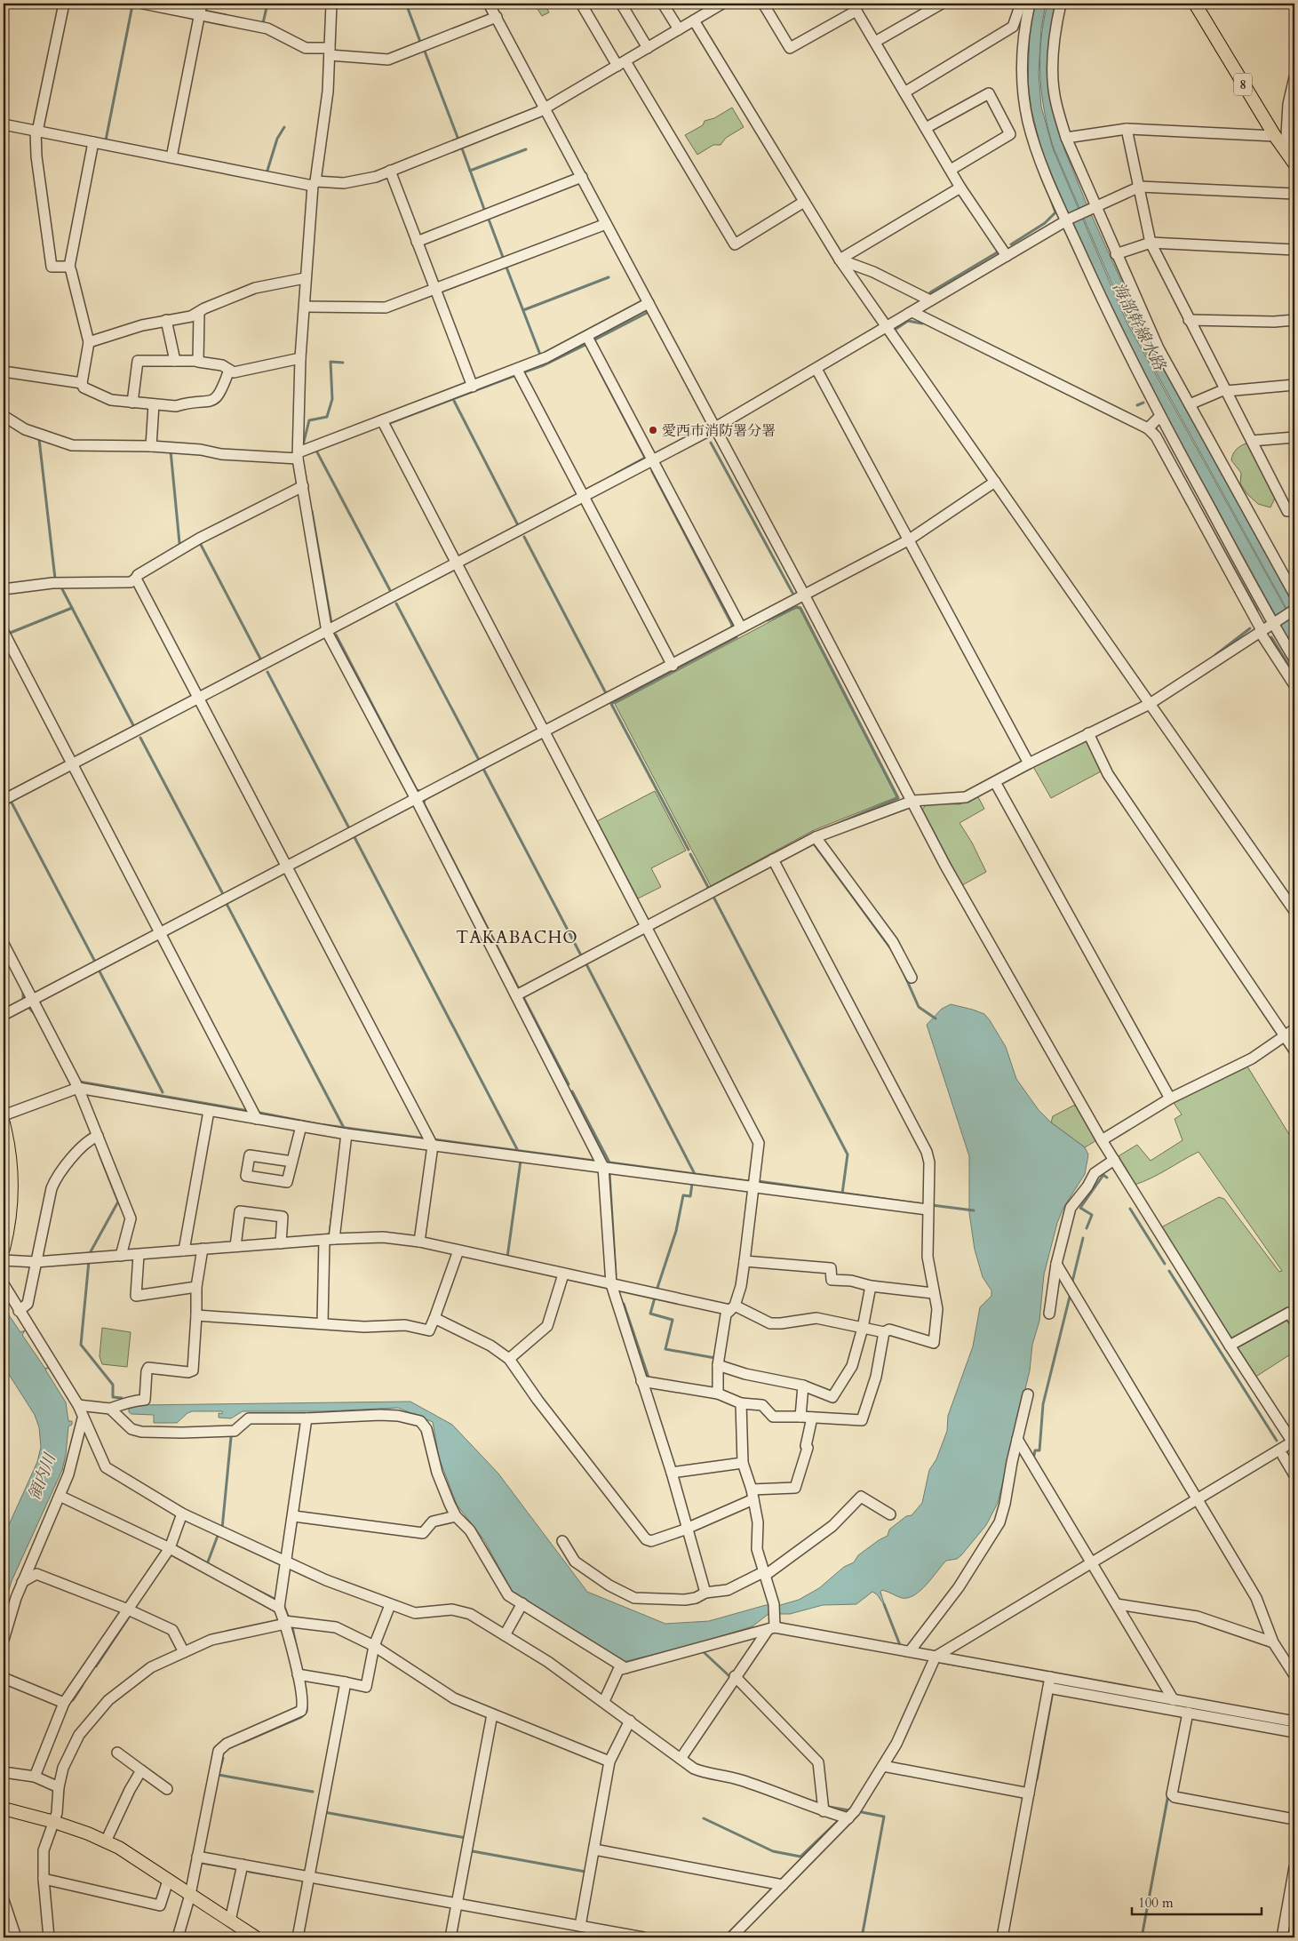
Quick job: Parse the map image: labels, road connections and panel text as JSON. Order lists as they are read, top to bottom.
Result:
{
  "streets": {
    "main road": ["8"]
  },
  "districts": ["TAKABACHO"],
  "water": ["海部幹線水路", "領内川"],
  "places": ["愛西市消防署分署"],
  "scale_bar": "100 m"
}
